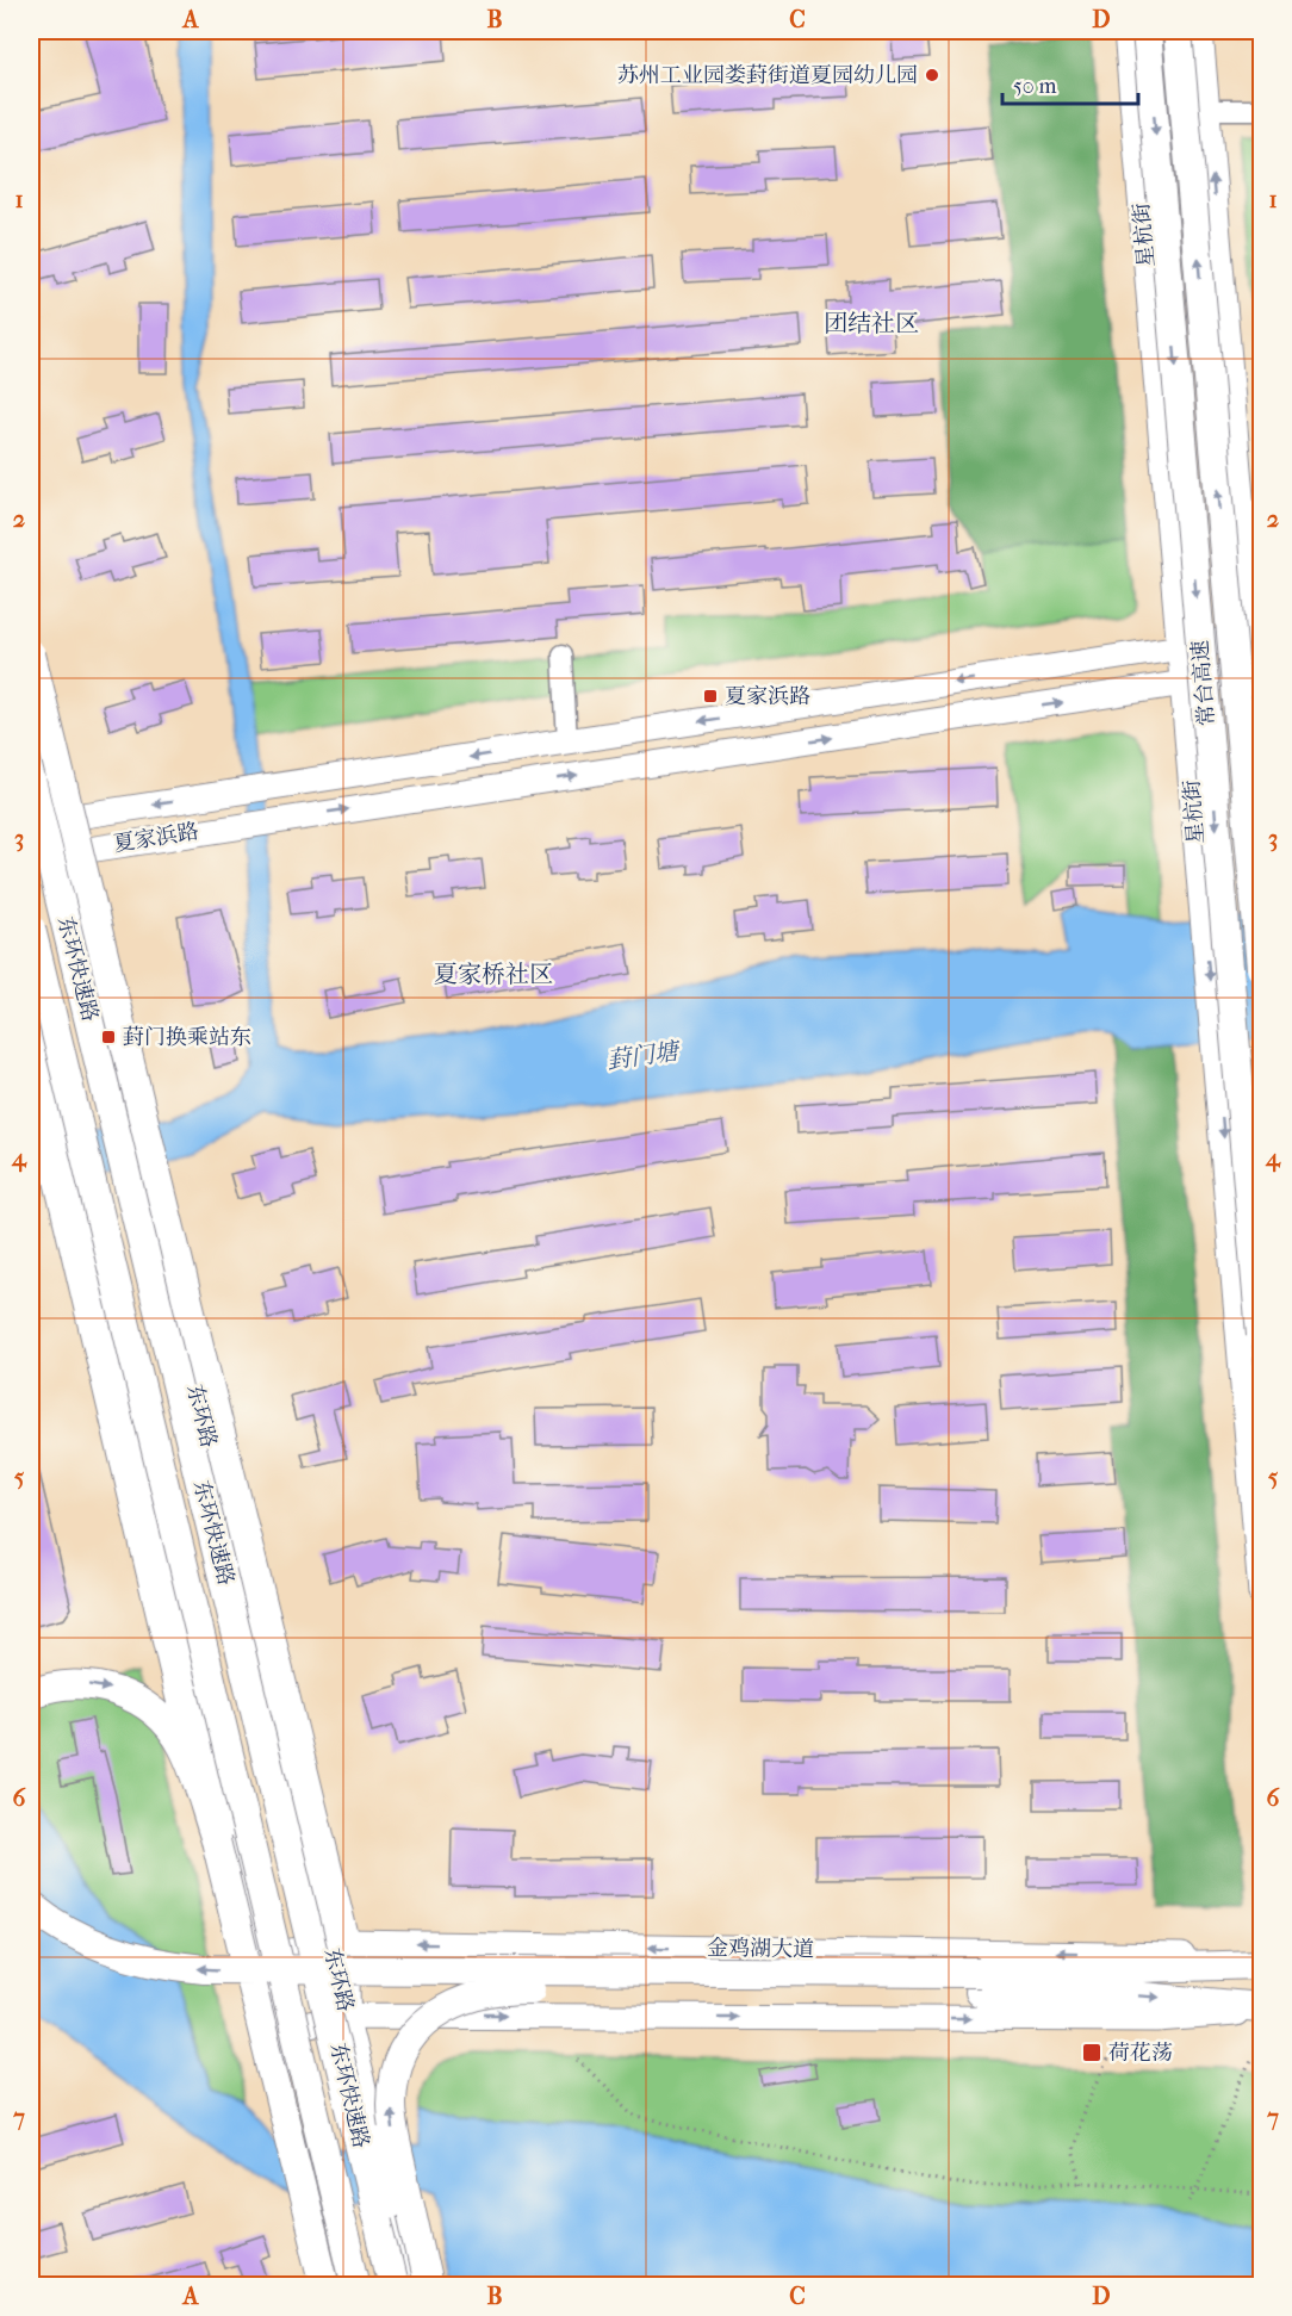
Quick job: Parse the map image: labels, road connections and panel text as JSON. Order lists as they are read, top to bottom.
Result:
{
  "streets": {
    "highway": ["常台高速", "东环快速路"],
    "main road": [
      "星杭街",
      "夏家浜路",
      "东环路",
      "金鸡湖大道"
    ]
  },
  "crossings": [
    ["星杭街", "夏家浜路"],
    ["夏家浜路", "东环路"],
    ["东环路", "金鸡湖大道"]
  ],
  "one_way": ["星杭街"],
  "districts": ["团结社区", "夏家桥社区"],
  "water": ["葑门塘"],
  "places": {
    "other": ["苏州工业园娄葑街道夏园幼儿园"],
    "transit": ["夏家浜路", "葑门换乘站东", "荷花荡"]
  },
  "scale_bar": "50 m",
  "grid": {
    "columns": [
      "A",
      "B",
      "C",
      "D"
    ],
    "rows": [
      "1",
      "2",
      "3",
      "4",
      "5",
      "6",
      "7"
    ]
  }
}
